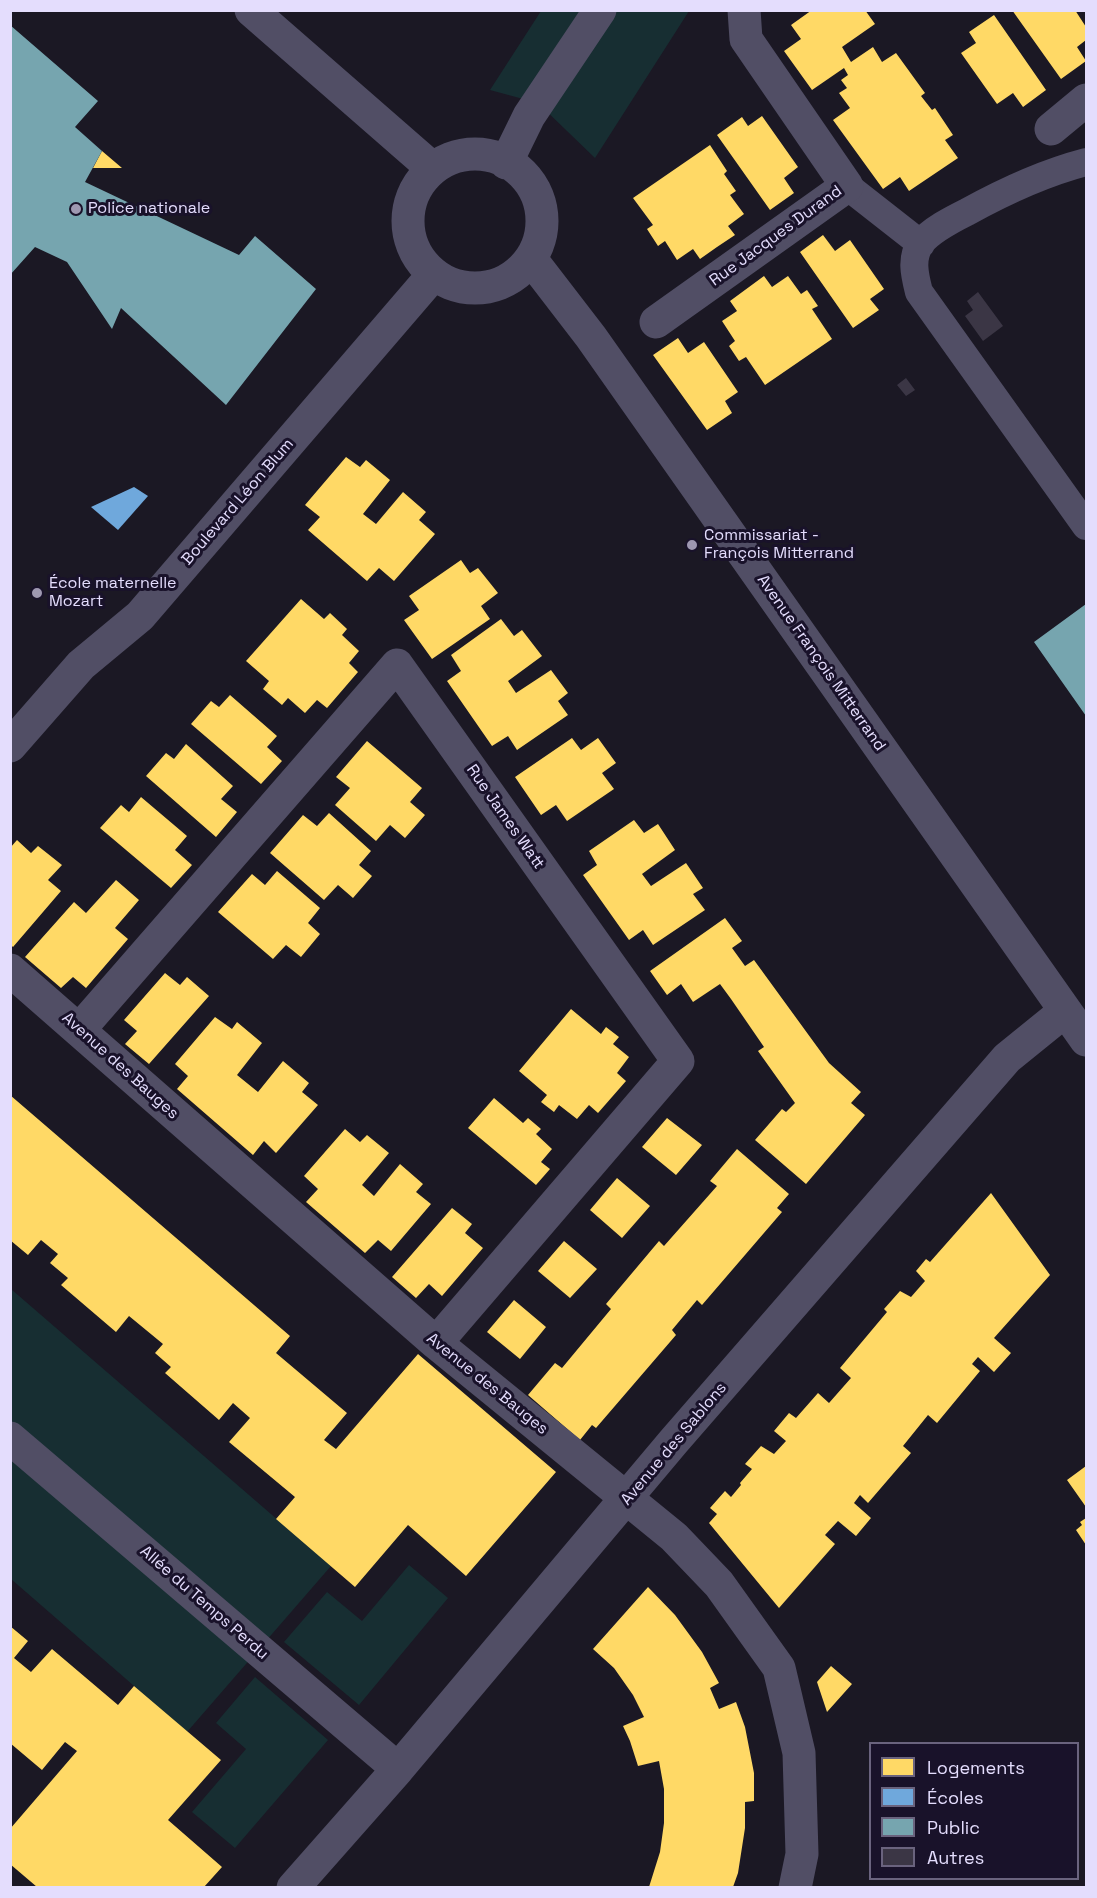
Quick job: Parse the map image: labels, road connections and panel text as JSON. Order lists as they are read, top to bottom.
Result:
{
  "streets": {
    "street": [
      "Rue Jacques Durand",
      "Boulevard Léon Blum",
      "Avenue François Mitterrand",
      "Rue James Watt",
      "Avenue des Bauges",
      "Avenue des Sablons",
      "Allée du Temps Perdu"
    ]
  },
  "crossings": [
    ["Boulevard Léon Blum", "Avenue François Mitterrand"],
    ["Avenue François Mitterrand", "Avenue des Sablons"],
    ["Rue James Watt", "Avenue des Bauges"],
    ["Avenue des Bauges", "Avenue des Sablons"],
    ["Avenue des Sablons", "Allée du Temps Perdu"]
  ],
  "places": ["Police nationale", "Commissariat - François Mitterrand", "École maternelle Mozart"],
  "legend": [
    "Logements",
    "Écoles",
    "Public",
    "Autres"
  ]
}
